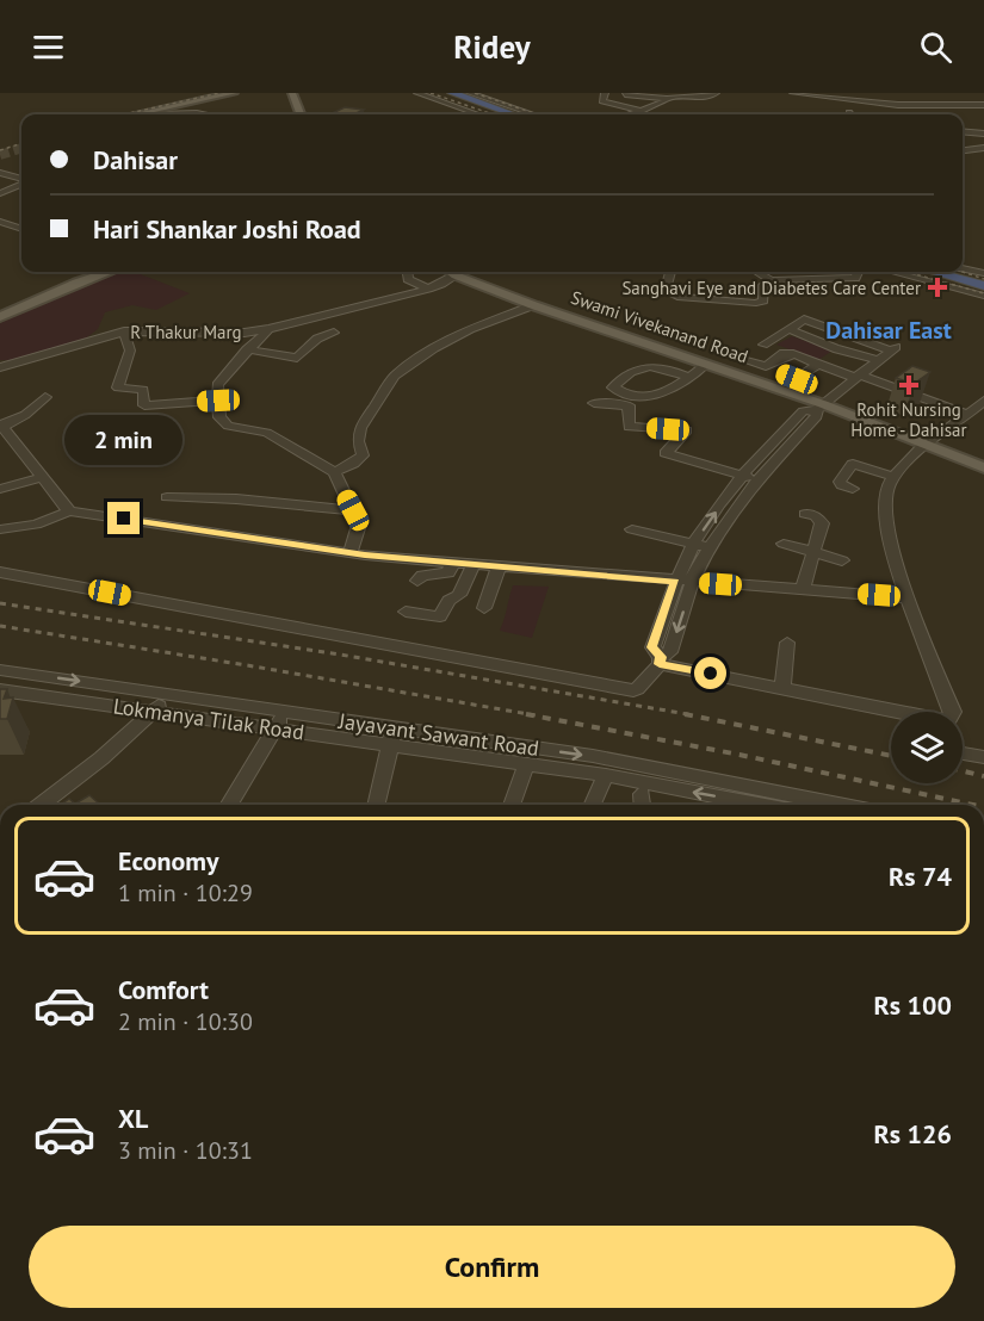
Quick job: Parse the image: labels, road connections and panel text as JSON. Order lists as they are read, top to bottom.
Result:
{
  "streets": {
    "main road": ["Swami Vivekanand Road"],
    "street": ["R Thakur Marg", "Lokmanya Tilak Road", "Jayavant Sawant Road"]
  },
  "crossings": [
    ["Lokmanya Tilak Road", "Jayavant Sawant Road"]
  ],
  "districts": ["Dahisar East"],
  "places": {
    "health": ["Sanghavi Eye and Diabetes Care Center", "Rohit Nursing Home - Dahisar"]
  },
  "page": {
    "header": "Ridey",
    "banner": ["Dahisar", "Hari Shankar Joshi Road"],
    "bubble": "2 min",
    "list": [
      {
        "name": "Economy",
        "note": "1 min · 10:29",
        "value": "Rs 74"
      },
      {
        "name": "Comfort",
        "note": "2 min · 10:30",
        "value": "Rs 100"
      },
      {
        "name": "XL",
        "note": "3 min · 10:31",
        "value": "Rs 126"
      }
    ],
    "buttons": "Confirm"
  }
}
